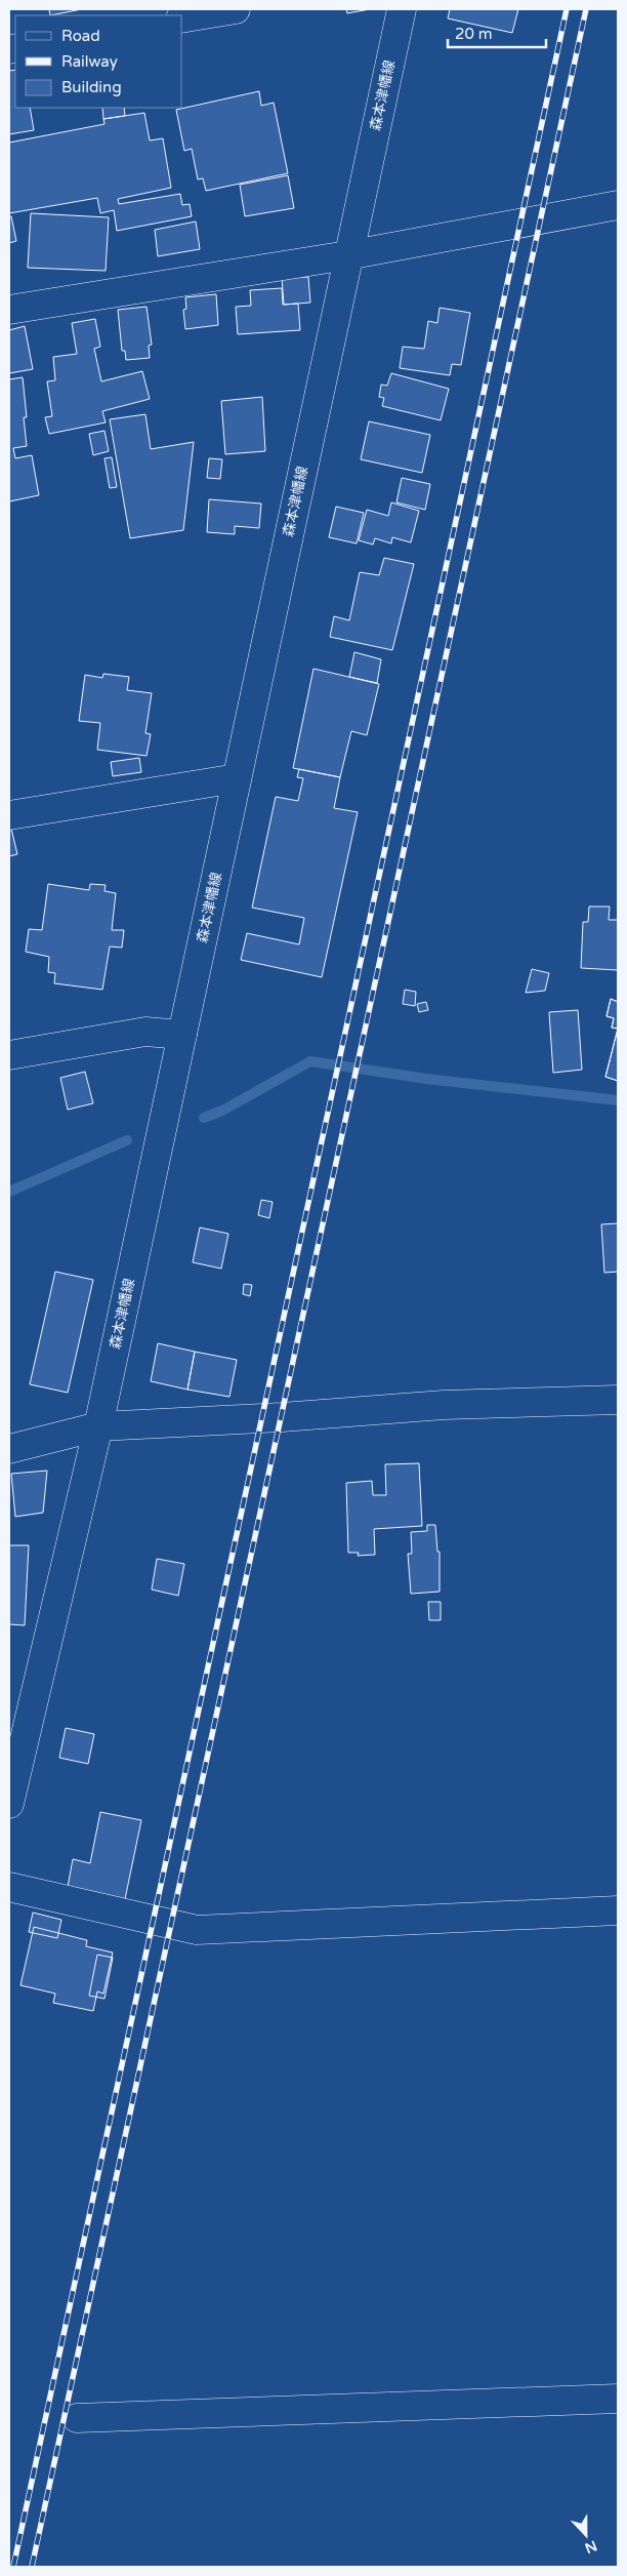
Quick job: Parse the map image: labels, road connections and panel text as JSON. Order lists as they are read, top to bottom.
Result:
{
  "streets": {
    "street": ["森本津幡線"]
  },
  "legend": ["Road", "Railway", "Building"],
  "scale_bar": "20 m",
  "north": "bottom"
}
